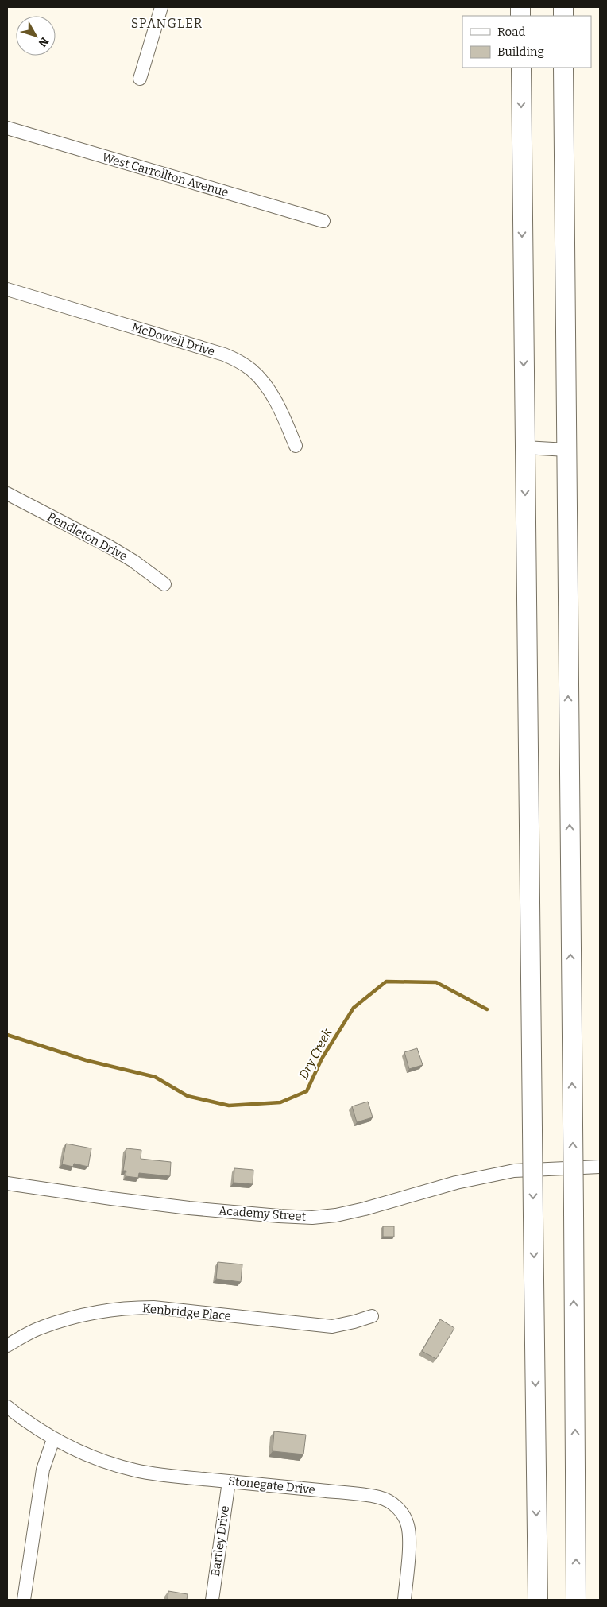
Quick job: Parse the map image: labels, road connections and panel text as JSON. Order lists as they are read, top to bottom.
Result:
{
  "streets": {
    "street": [
      "West Carrollton Avenue",
      "McDowell Drive",
      "Pendleton Drive",
      "Academy Street",
      "Kenbridge Place",
      "Stonegate Drive",
      "Bartley Drive"
    ]
  },
  "crossings": [
    ["Stonegate Drive", "Bartley Drive"]
  ],
  "districts": ["SPANGLER"],
  "water": ["Dry Creek"],
  "legend": ["Road", "Building"],
  "north": "bottom right"
}
